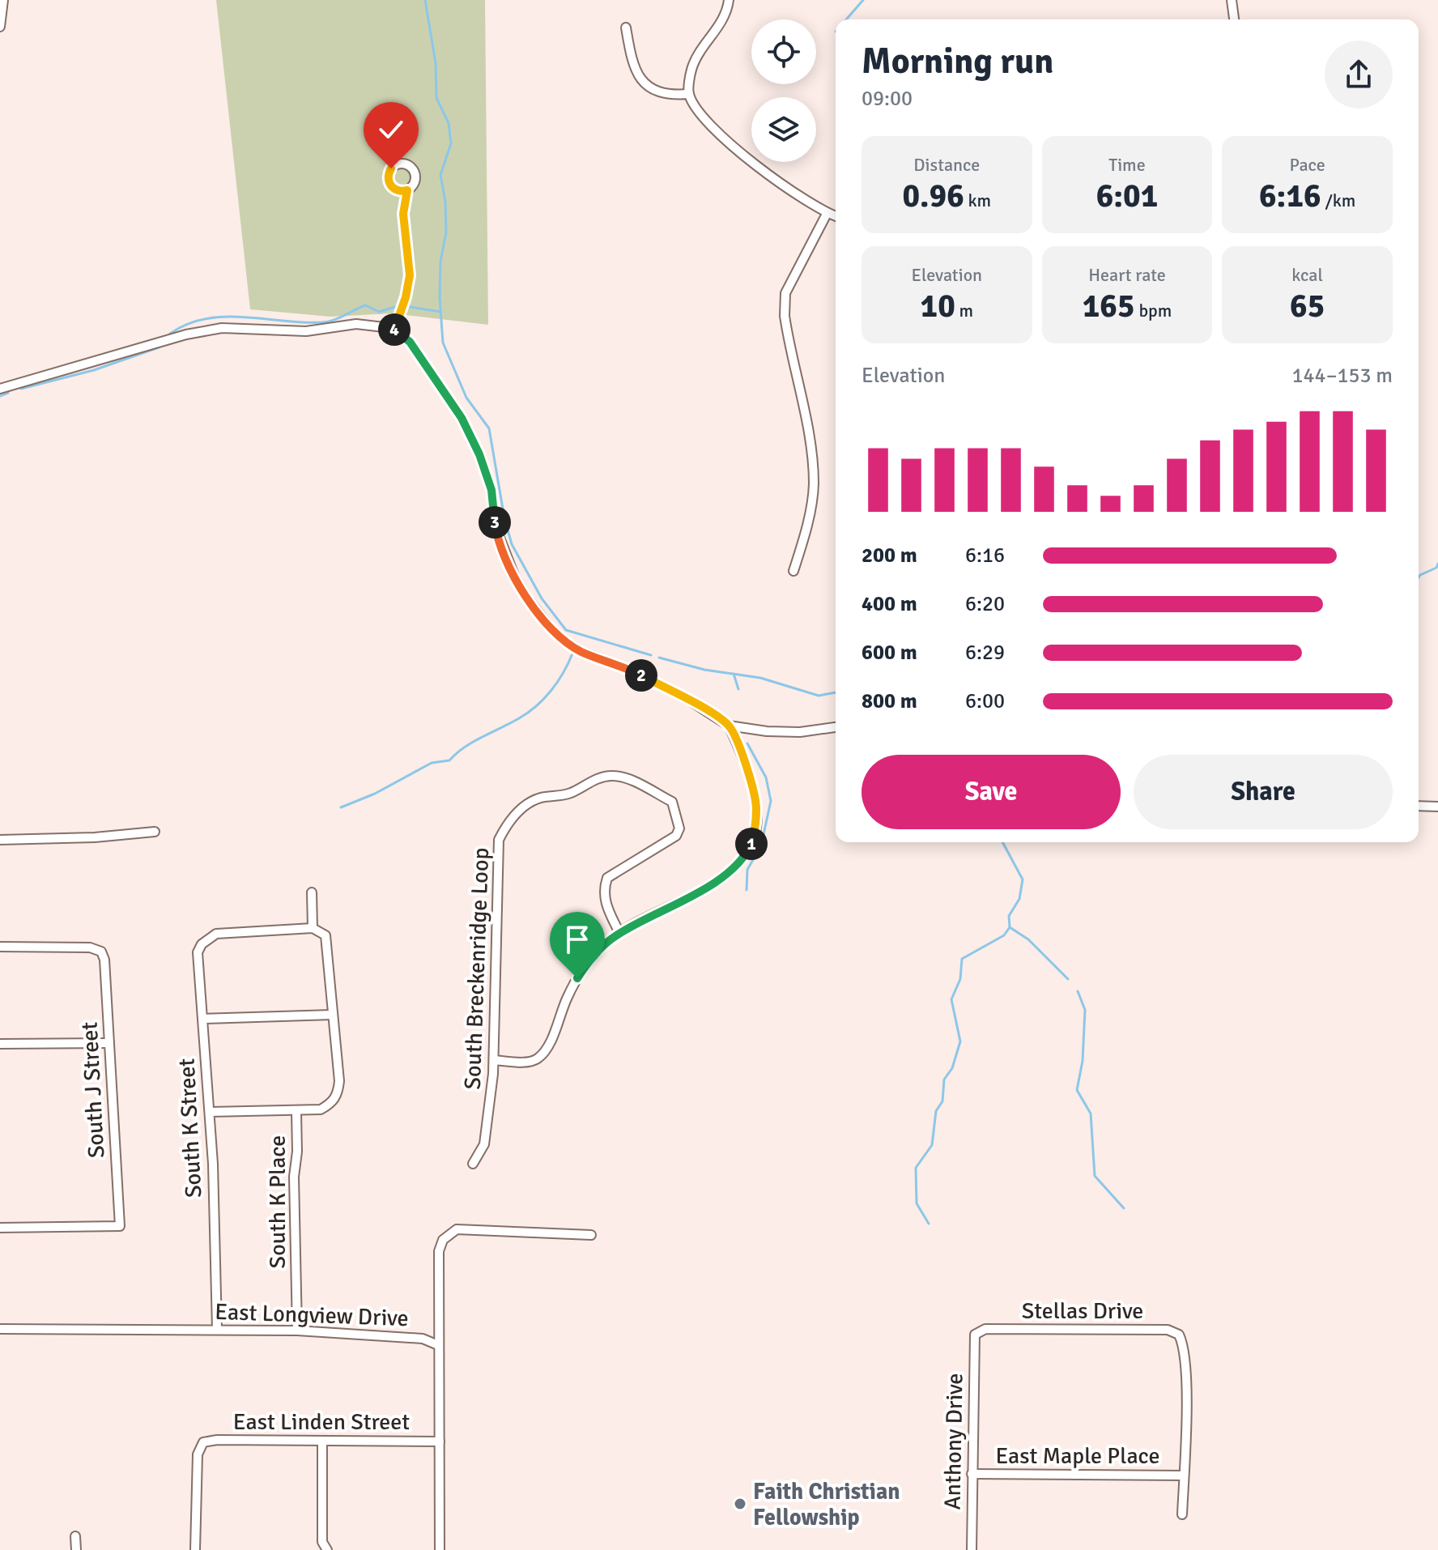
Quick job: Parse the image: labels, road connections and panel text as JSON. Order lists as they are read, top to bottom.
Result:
{
  "streets": {
    "street": [
      "South Breckenridge Loop",
      "South J Street",
      "South K Street",
      "South K Place",
      "Stellas Drive",
      "East Longview Drive",
      "East Linden Street",
      "Anthony Drive",
      "East Maple Place"
    ]
  },
  "crossings": [
    ["South K Street", "East Longview Drive"],
    ["South K Place", "East Longview Drive"],
    ["Stellas Drive", "Anthony Drive"],
    ["Stellas Drive", "East Maple Place"],
    ["Anthony Drive", "East Maple Place"]
  ],
  "places": ["Faith Christian Fellowship"],
  "page": {
    "heading": ["Morning run", "09:00"],
    "stats": [
      ["Distance", "0.96 km"],
      ["Time", "6:01"],
      ["Pace", "6:16 /km"],
      ["Elevation", "10 m"],
      ["Heart rate", "165 bpm"],
      ["kcal", "65"]
    ],
    "pins": [
      "4",
      "3",
      "2",
      "1"
    ],
    "chart": ["Elevation", "144–153 m"],
    "list": [
      {
        "name": "200 m",
        "note": "6:16"
      },
      {
        "name": "400 m",
        "note": "6:20"
      },
      {
        "name": "600 m",
        "note": "6:29"
      },
      {
        "name": "800 m",
        "note": "6:00"
      }
    ],
    "buttons": ["Save", "Share"]
  }
}
